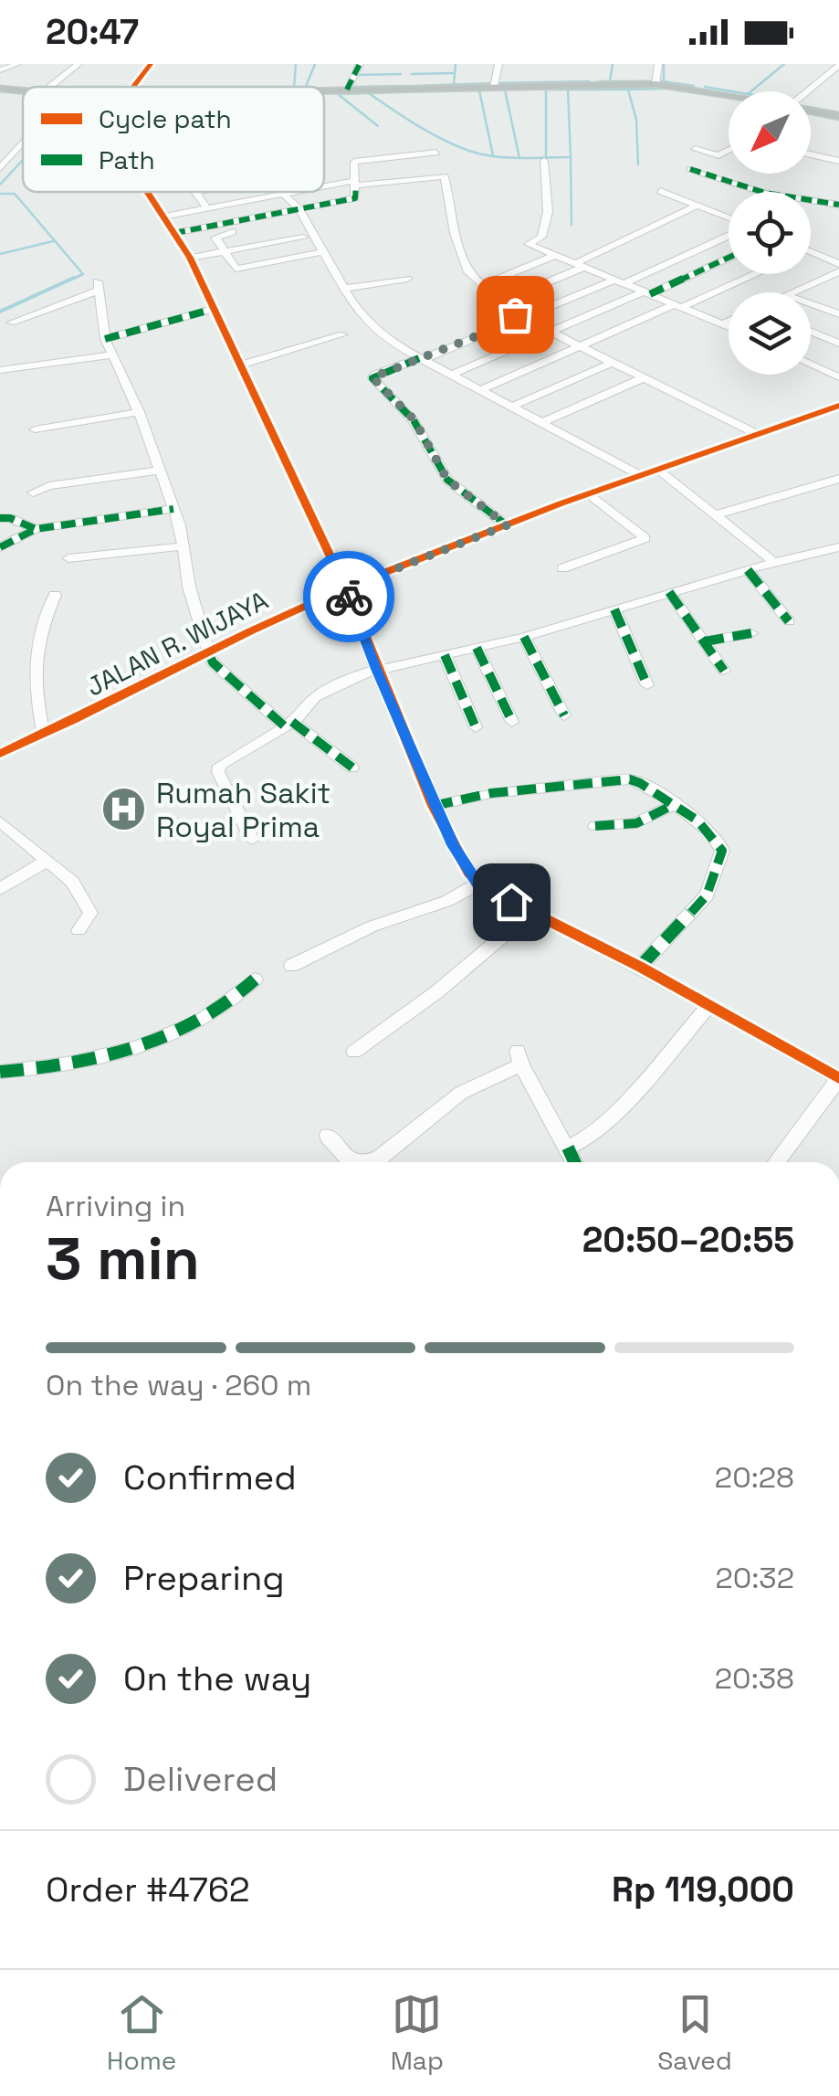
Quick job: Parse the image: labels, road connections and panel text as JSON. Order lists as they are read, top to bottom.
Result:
{
  "streets": {
    "street": ["JALAN R. WIJAYA"]
  },
  "places": {
    "hospital": ["Rumah Sakit Royal Prima"]
  },
  "legend": ["Cycle path", "Path"],
  "north": "bottom left",
  "page": {
    "status": "20:47",
    "heading": ["3 min", "Arriving in", "20:50–20:55"],
    "panel": ["Order #4762", "Rp 119,000"],
    "bar": "On the way · 260 m",
    "list": [
      ["Confirmed", "20:28"],
      ["Preparing", "20:32"],
      ["On the way", "20:38"],
      "Delivered"
    ],
    "tabs": ["Home", "Map", "Saved"]
  }
}
